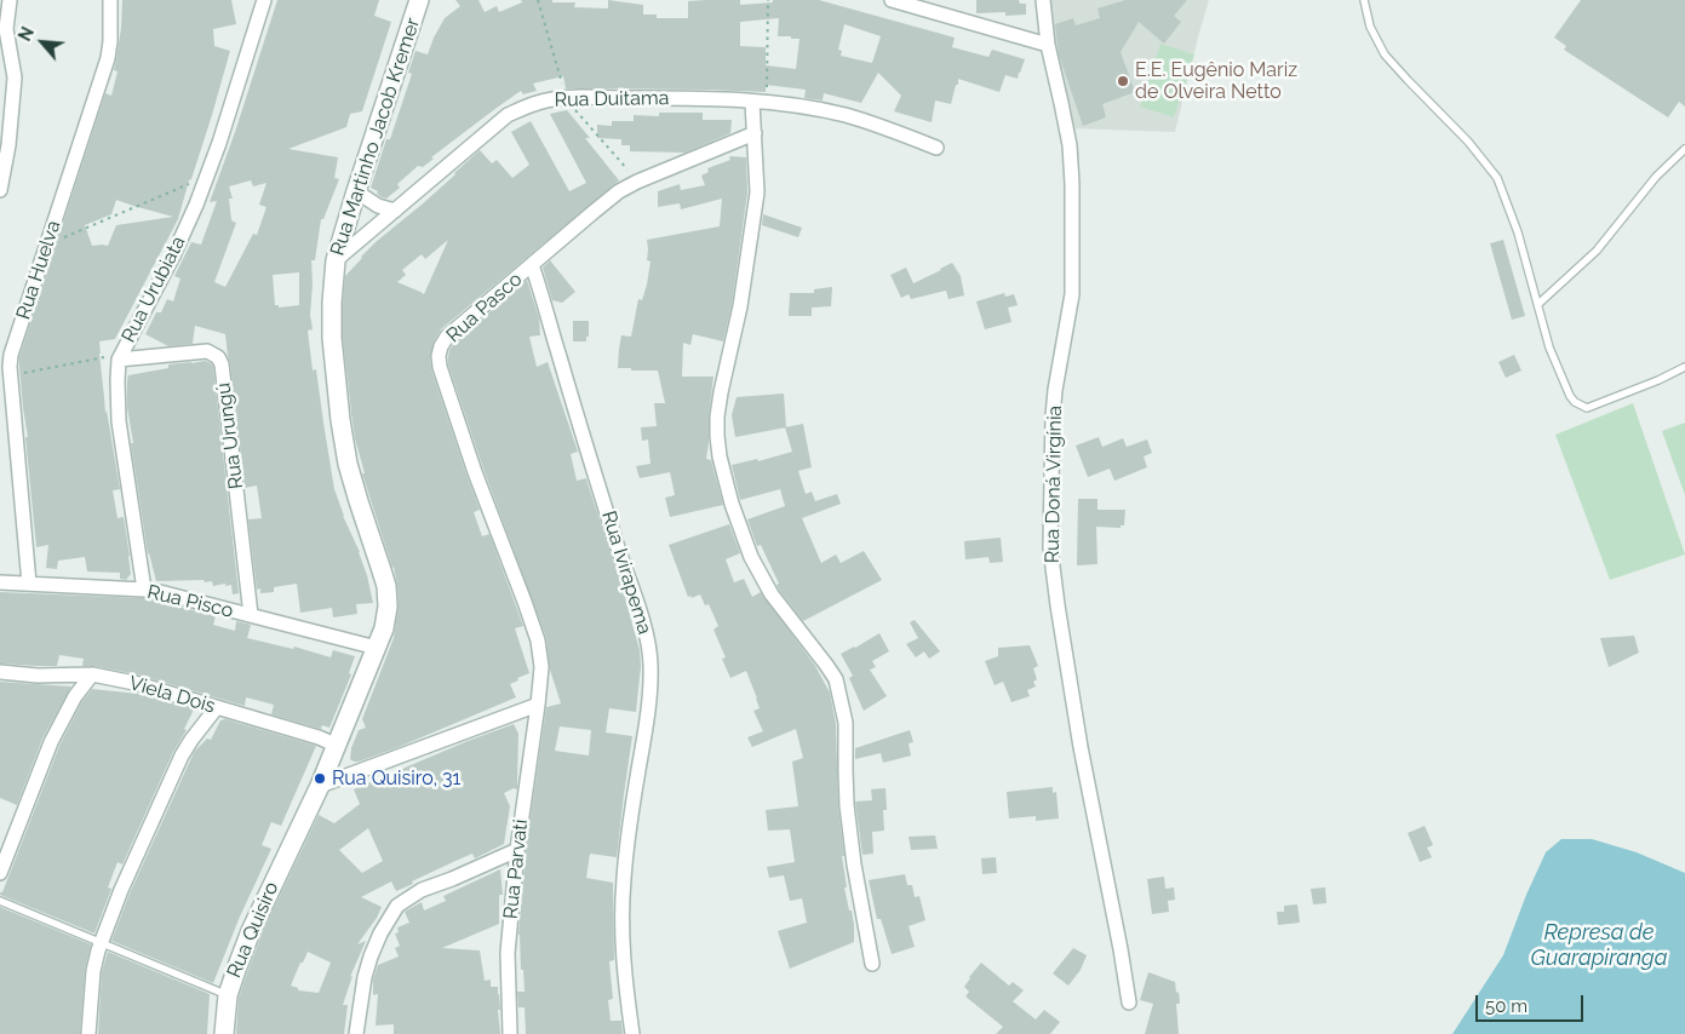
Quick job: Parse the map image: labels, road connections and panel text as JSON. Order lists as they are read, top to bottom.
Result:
{
  "streets": {
    "street": [
      "Rua Duitama",
      "Rua Martinho Jacob Kremer",
      "Rua Huelva",
      "Rua Urubiata",
      "Rua Pasco",
      "Rua Urungú",
      "Rua Doná Virgínia",
      "Rua Ivirapema",
      "Rua Pisco",
      "Viela Dois",
      "Rua Parvati",
      "Rua Quisiro"
    ]
  },
  "crossings": [
    ["Rua Duitama", "Rua Martinho Jacob Kremer"],
    ["Rua Martinho Jacob Kremer", "Rua Pisco"],
    ["Rua Martinho Jacob Kremer", "Viela Dois"],
    ["Rua Martinho Jacob Kremer", "Rua Quisiro"],
    ["Rua Huelva", "Rua Pisco"],
    ["Rua Urubiata", "Rua Urungú"],
    ["Rua Urubiata", "Rua Pisco"],
    ["Rua Pasco", "Rua Ivirapema"],
    ["Rua Pasco", "Rua Parvati"],
    ["Rua Urungú", "Rua Pisco"]
  ],
  "water": ["Represa de Guarapiranga"],
  "places": ["E.E. Eugênio Mariz de Olveira Netto", "Rua Quisiro, 31"],
  "scale_bar": "50 m",
  "north": "top left"
}
